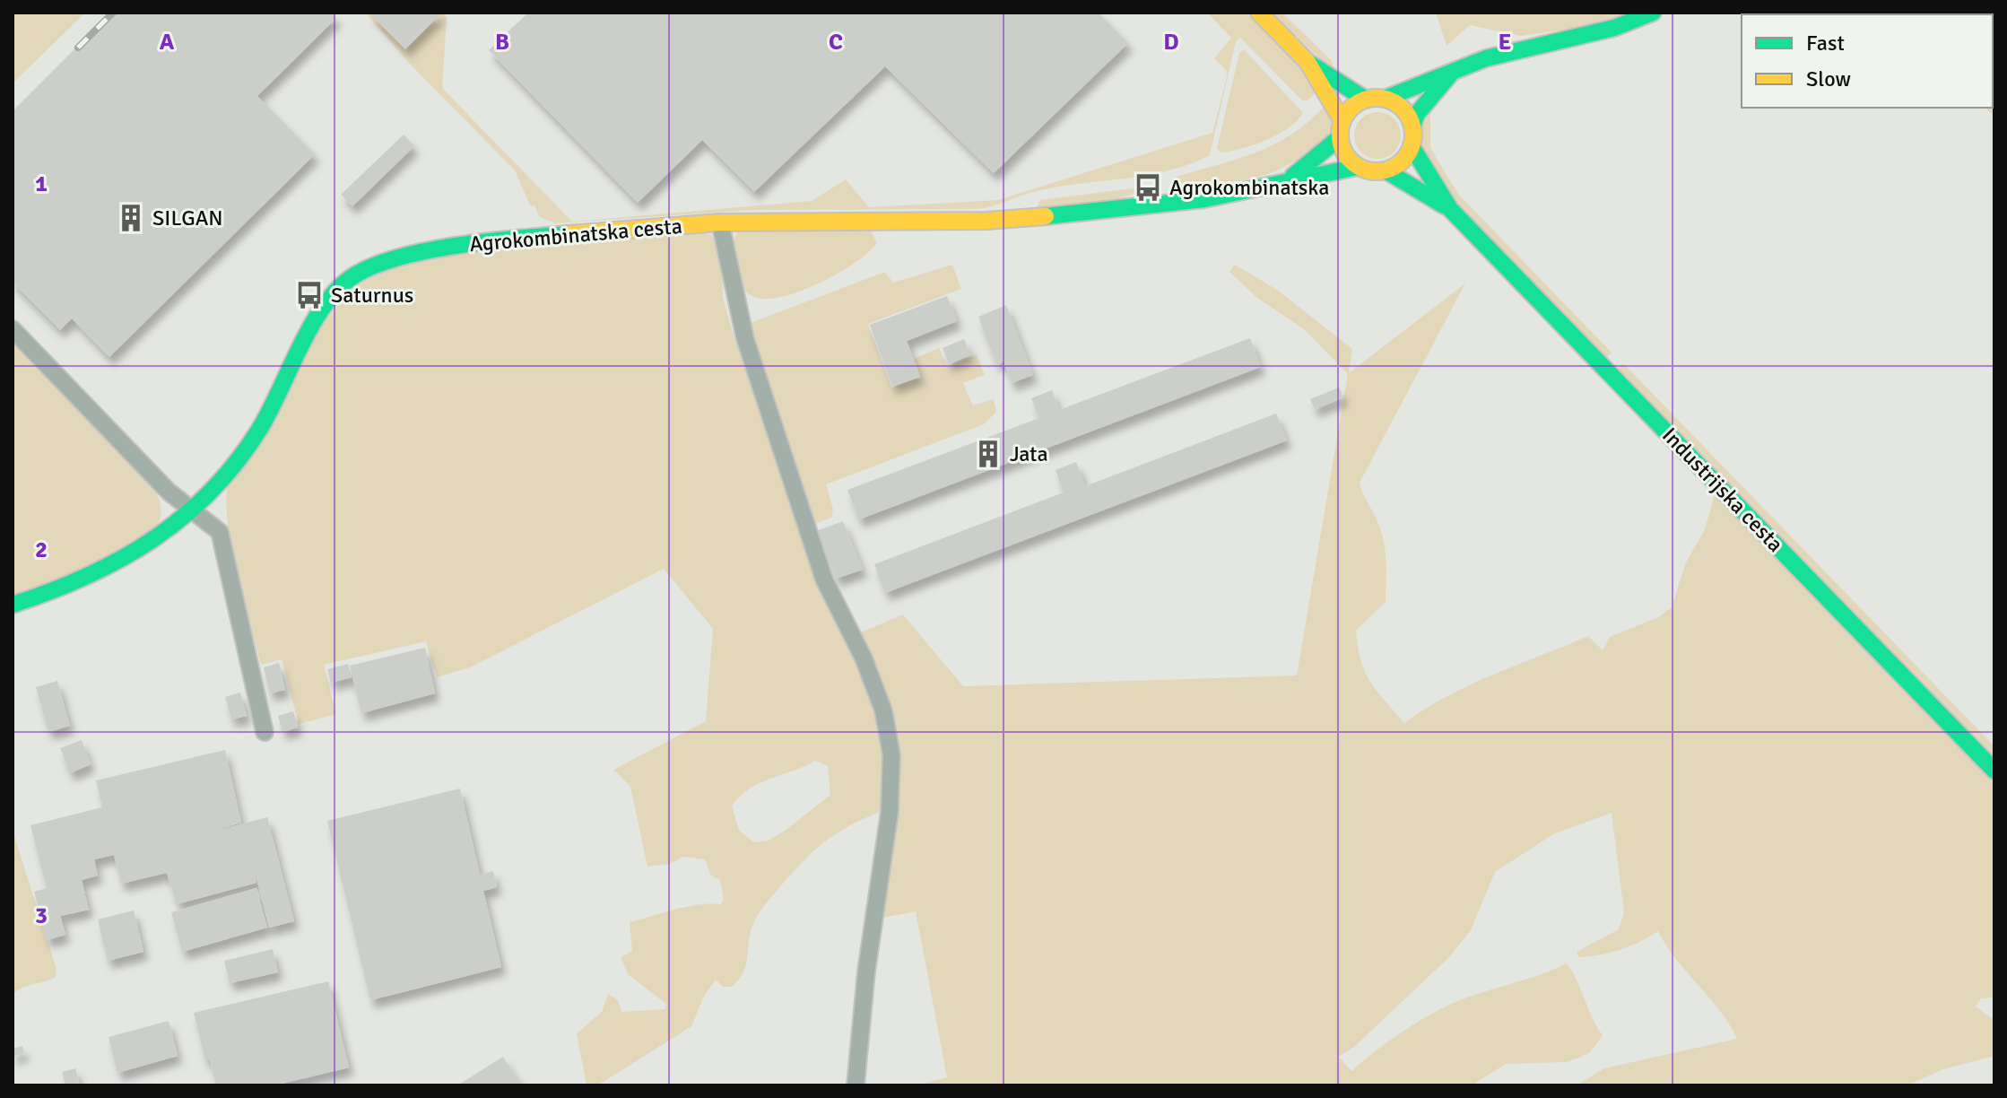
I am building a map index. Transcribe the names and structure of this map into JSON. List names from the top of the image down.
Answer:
{
  "streets": {
    "street": ["Agrokombinatska cesta", "Industrijska cesta"]
  },
  "crossings": [
    ["Agrokombinatska cesta", "Industrijska cesta"]
  ],
  "places": {
    "bus stop": ["Agrokombinatska", "Saturnus"],
    "building": ["SILGAN", "Jata"]
  },
  "legend": ["Fast", "Slow"],
  "grid": {
    "columns": [
      "A",
      "B",
      "C",
      "D",
      "E"
    ],
    "rows": ["1", "2", "3"]
  }
}
